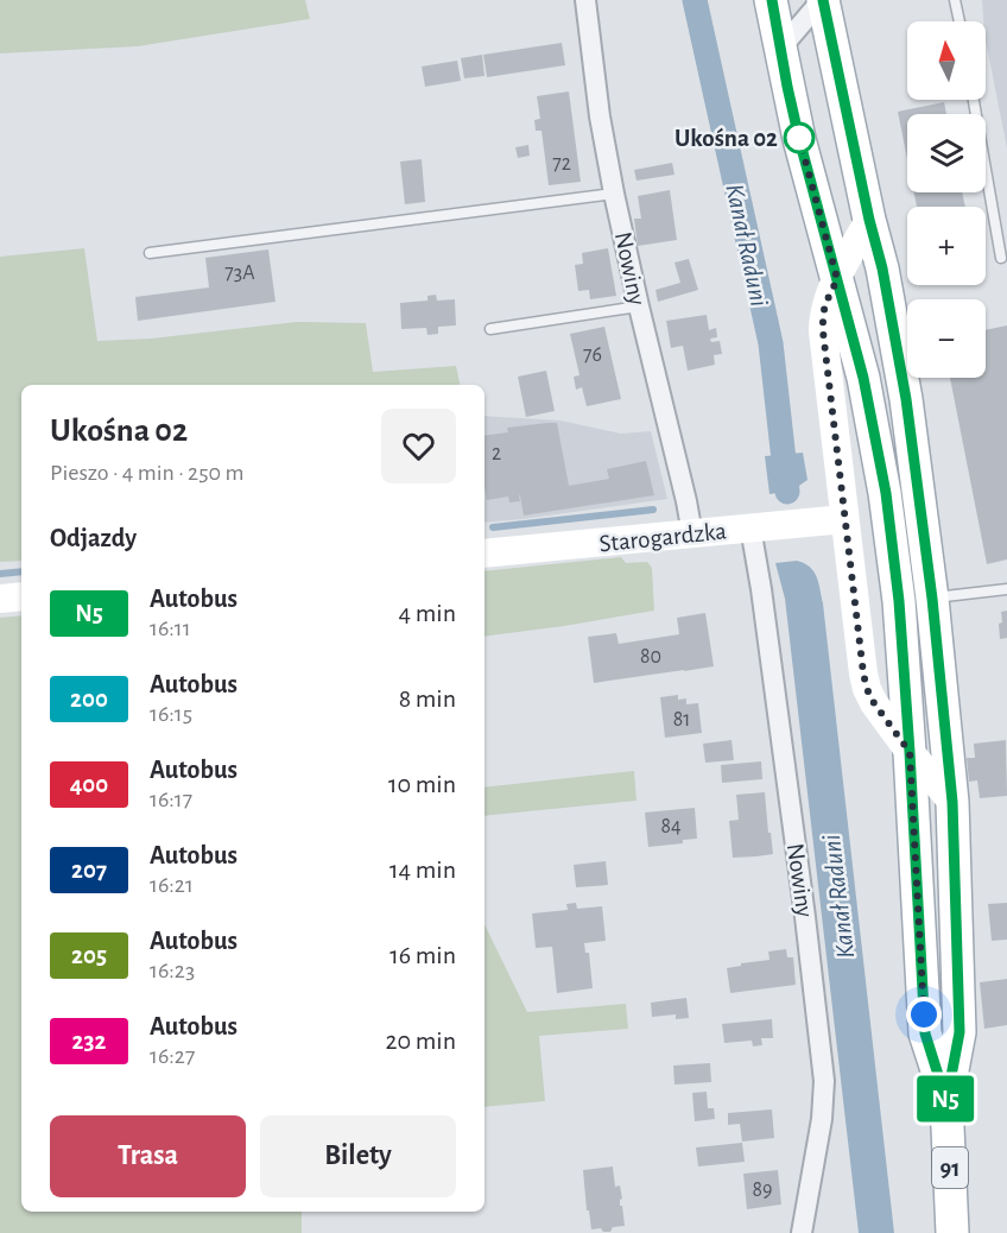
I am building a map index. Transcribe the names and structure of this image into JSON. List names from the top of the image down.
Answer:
{
  "streets": {
    "main road": ["Starogardzka", "91"],
    "street": ["Nowiny"]
  },
  "crossings": [
    ["Nowiny", "Starogardzka"]
  ],
  "water": ["Kanał Raduni"],
  "places": ["Ukośna 02"],
  "lines": ["bus line N5"],
  "house_numbers": [
    "72",
    "73A",
    "76",
    "2",
    "80",
    "81",
    "84",
    "89"
  ],
  "north": "top",
  "page": {
    "on_map": "N5",
    "map_buttons": ["+", "−"],
    "heading": [
      ["Ukośna 02", "Pieszo · 4 min · 250 m"],
      "Odjazdy"
    ],
    "list": [
      {
        "mark": "N5",
        "name": "Autobus",
        "note": "16:11",
        "value": "4 min"
      },
      {
        "mark": "200",
        "name": "Autobus",
        "note": "16:15",
        "value": "8 min"
      },
      {
        "mark": "400",
        "name": "Autobus",
        "note": "16:17",
        "value": "10 min"
      },
      {
        "mark": "207",
        "name": "Autobus",
        "note": "16:21",
        "value": "14 min"
      },
      {
        "mark": "205",
        "name": "Autobus",
        "note": "16:23",
        "value": "16 min"
      },
      {
        "mark": "232",
        "name": "Autobus",
        "note": "16:27",
        "value": "20 min"
      }
    ],
    "buttons": ["Trasa", "Bilety"]
  }
}
